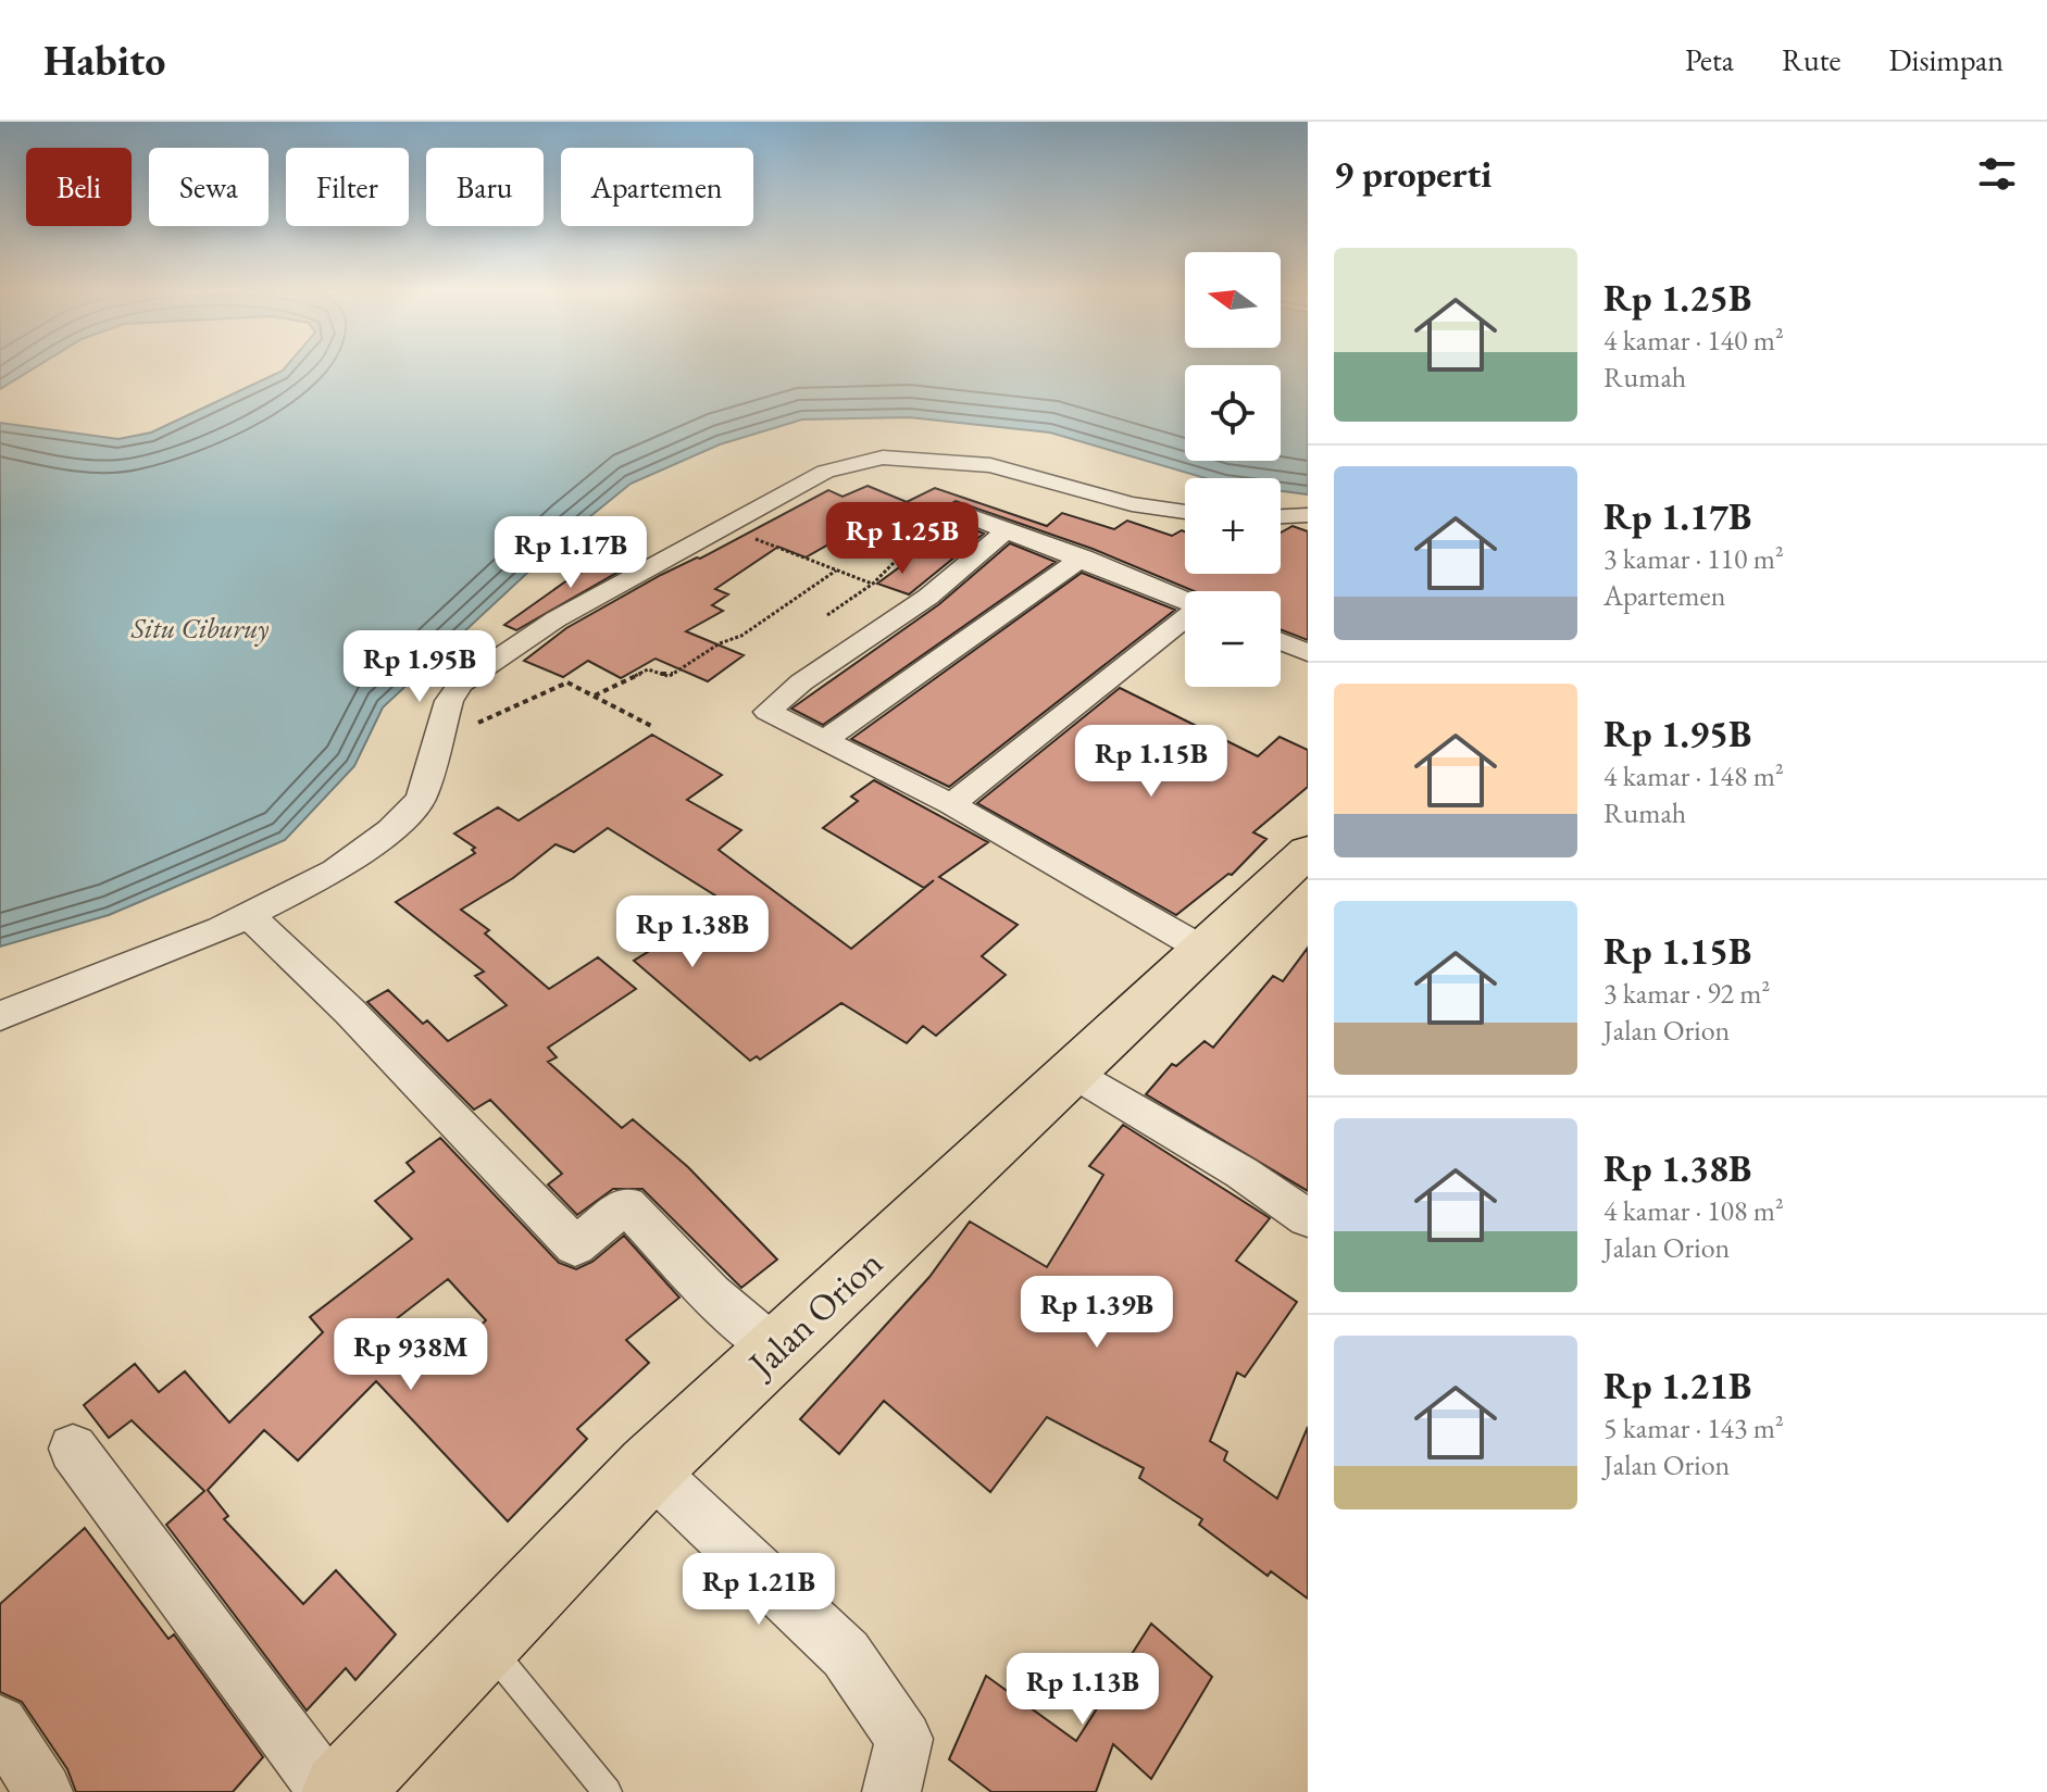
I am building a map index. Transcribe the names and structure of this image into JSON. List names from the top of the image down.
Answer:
{
  "streets": {
    "highway": ["Jalan Orion"]
  },
  "water": ["Situ Ciburuy"],
  "north": "left",
  "page": {
    "header": "Habito",
    "nav": ["Peta", "Rute", "Disimpan"],
    "heading": "9 properti",
    "chip": [
      "Beli",
      "Sewa",
      "Filter",
      "Baru",
      "Apartemen"
    ],
    "list": [
      {
        "name": "Rp 1.25B",
        "note": "4 kamar · 140 m² · Rumah"
      },
      {
        "name": "Rp 1.17B",
        "note": "3 kamar · 110 m² · Apartemen"
      },
      {
        "name": "Rp 1.95B",
        "note": "4 kamar · 148 m² · Rumah"
      },
      {
        "name": "Rp 1.15B",
        "note": "3 kamar · 92 m² · Jalan Orion"
      },
      {
        "name": "Rp 1.38B",
        "note": "4 kamar · 108 m² · Jalan Orion"
      },
      {
        "name": "Rp 1.21B",
        "note": "5 kamar · 143 m² · Jalan Orion"
      }
    ],
    "map_buttons": ["+", "−"],
    "price": [
      "Rp 1.25B",
      "Rp 1.17B",
      "Rp 1.95B",
      "Rp 1.15B",
      "Rp 1.38B",
      "Rp 1.39B",
      "Rp 938M",
      "Rp 1.21B",
      "Rp 1.13B"
    ]
  }
}
